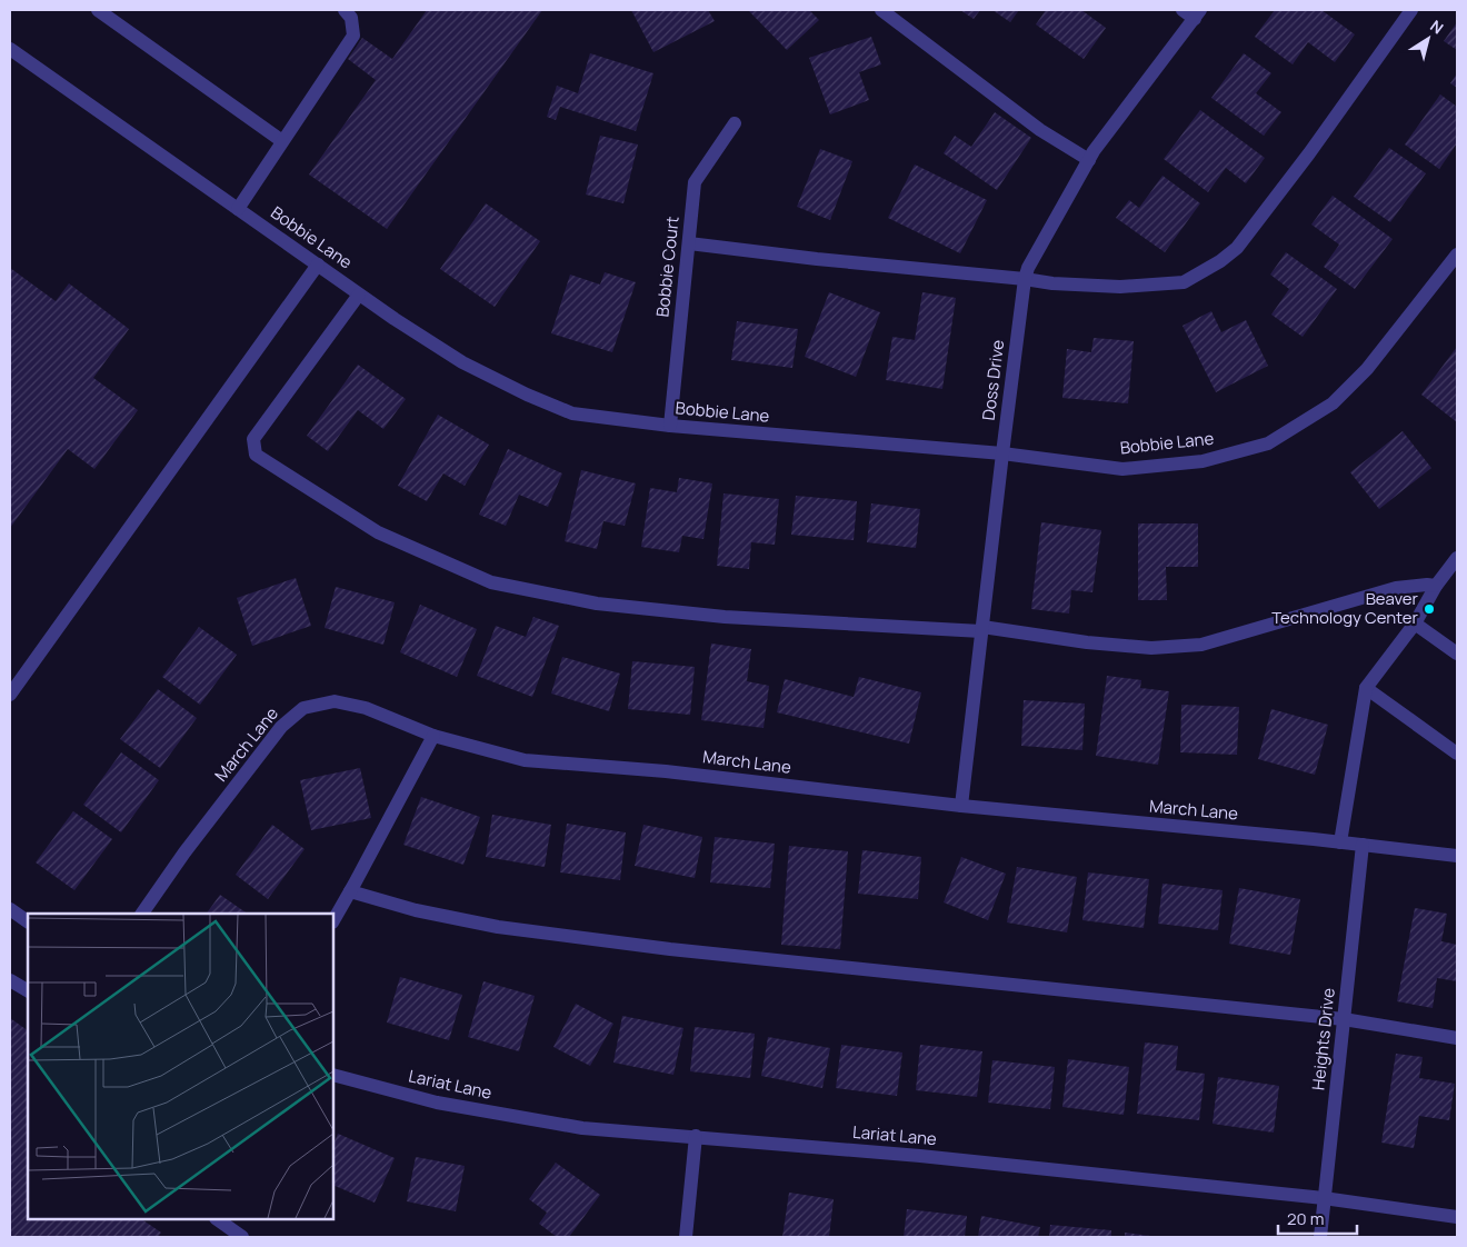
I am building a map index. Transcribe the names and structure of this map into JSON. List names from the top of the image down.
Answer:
{
  "streets": {
    "street": [
      "Bobbie Lane",
      "Bobbie Court",
      "Doss Drive",
      "March Lane",
      "Heights Drive",
      "Lariat Lane"
    ]
  },
  "crossings": [
    ["Bobbie Lane", "Bobbie Court"],
    ["Bobbie Lane", "Doss Drive"],
    ["Doss Drive", "March Lane"],
    ["March Lane", "Heights Drive"],
    ["Heights Drive", "Lariat Lane"]
  ],
  "places": ["Beaver Technology Center"],
  "scale_bar": "20 m",
  "north": "top right"
}
